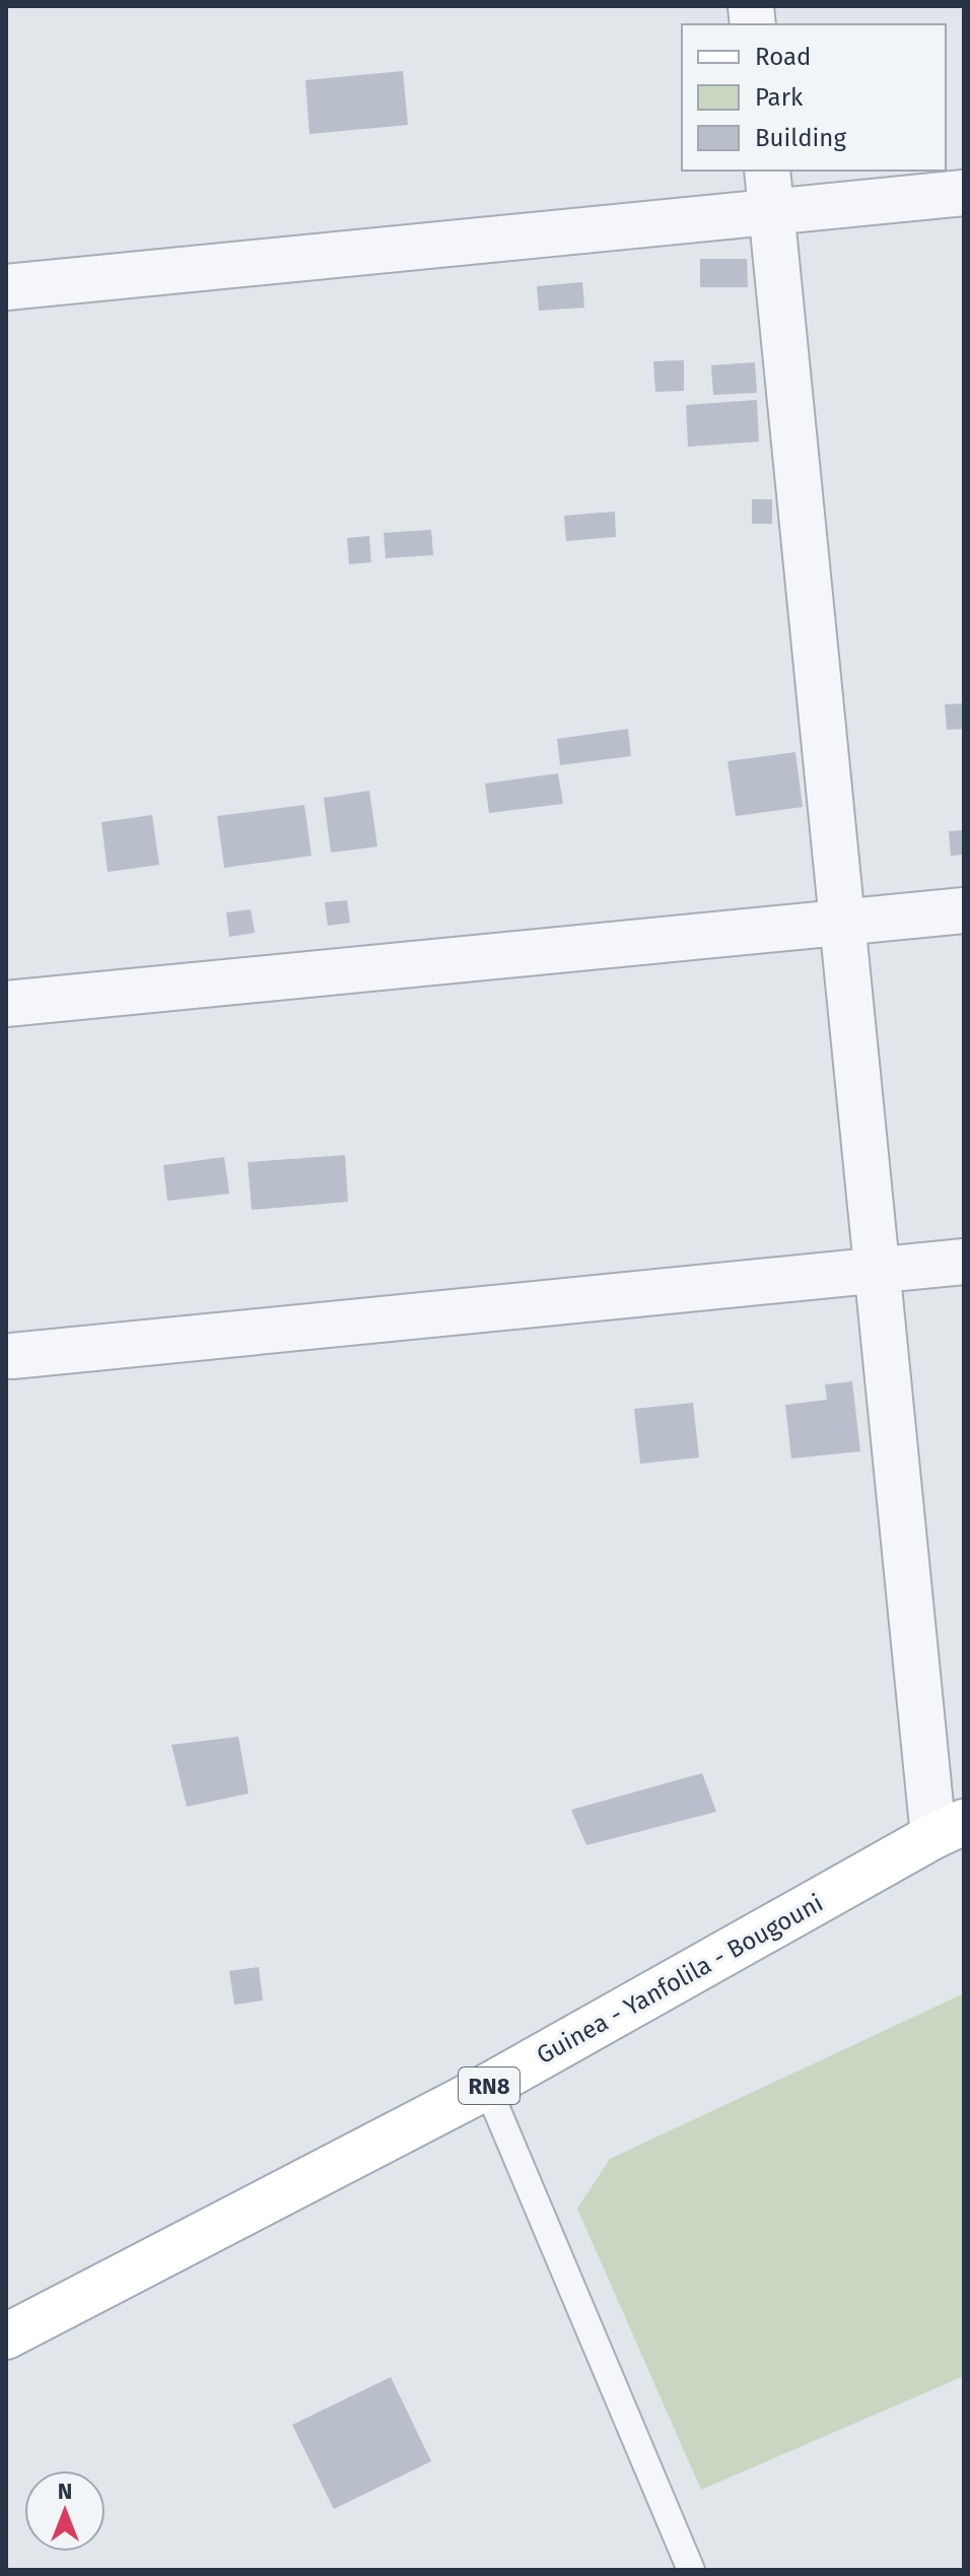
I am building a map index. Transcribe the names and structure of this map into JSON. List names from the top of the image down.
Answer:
{
  "streets": {
    "main road": ["Guinea - Yanfolila - Bougouni", "RN8"]
  },
  "legend": ["Road", "Park", "Building"],
  "north": "top"
}
